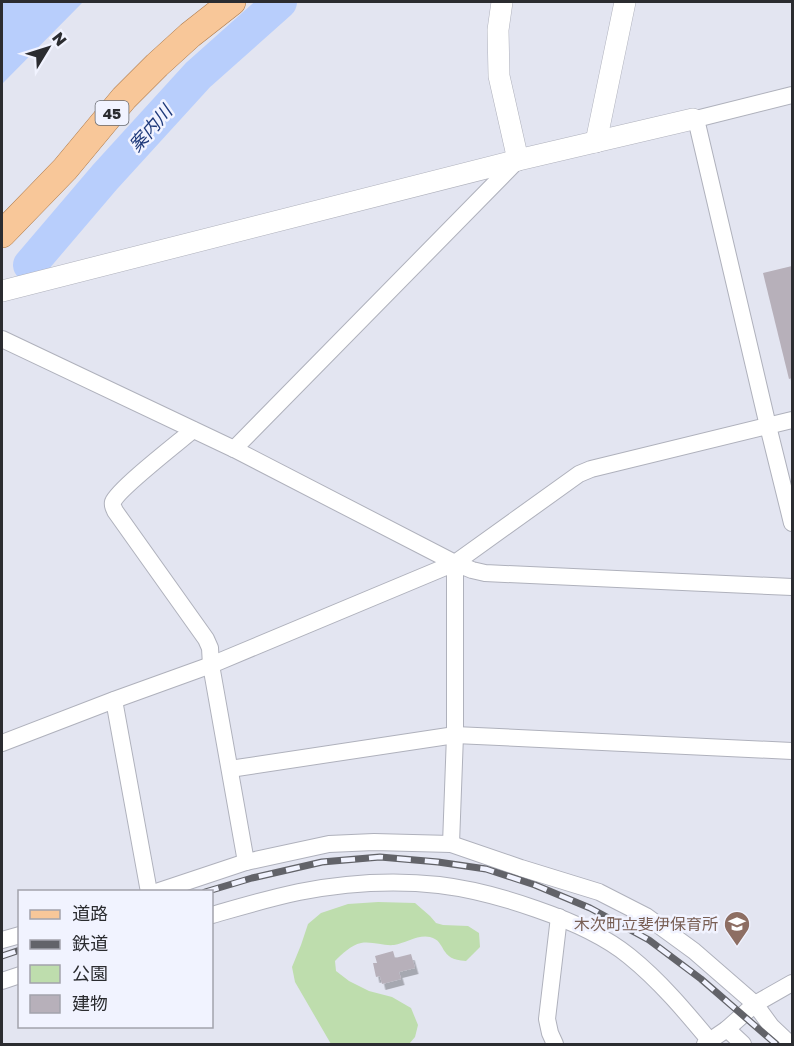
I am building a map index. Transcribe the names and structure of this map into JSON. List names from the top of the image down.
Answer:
{
  "streets": {
    "main road": ["45"]
  },
  "water": ["案内川"],
  "places": {
    "school or university": ["木次町立斐伊保育所"]
  },
  "legend": [
    "道路",
    "鉄道",
    "公園",
    "建物"
  ],
  "north": "top right"
}
